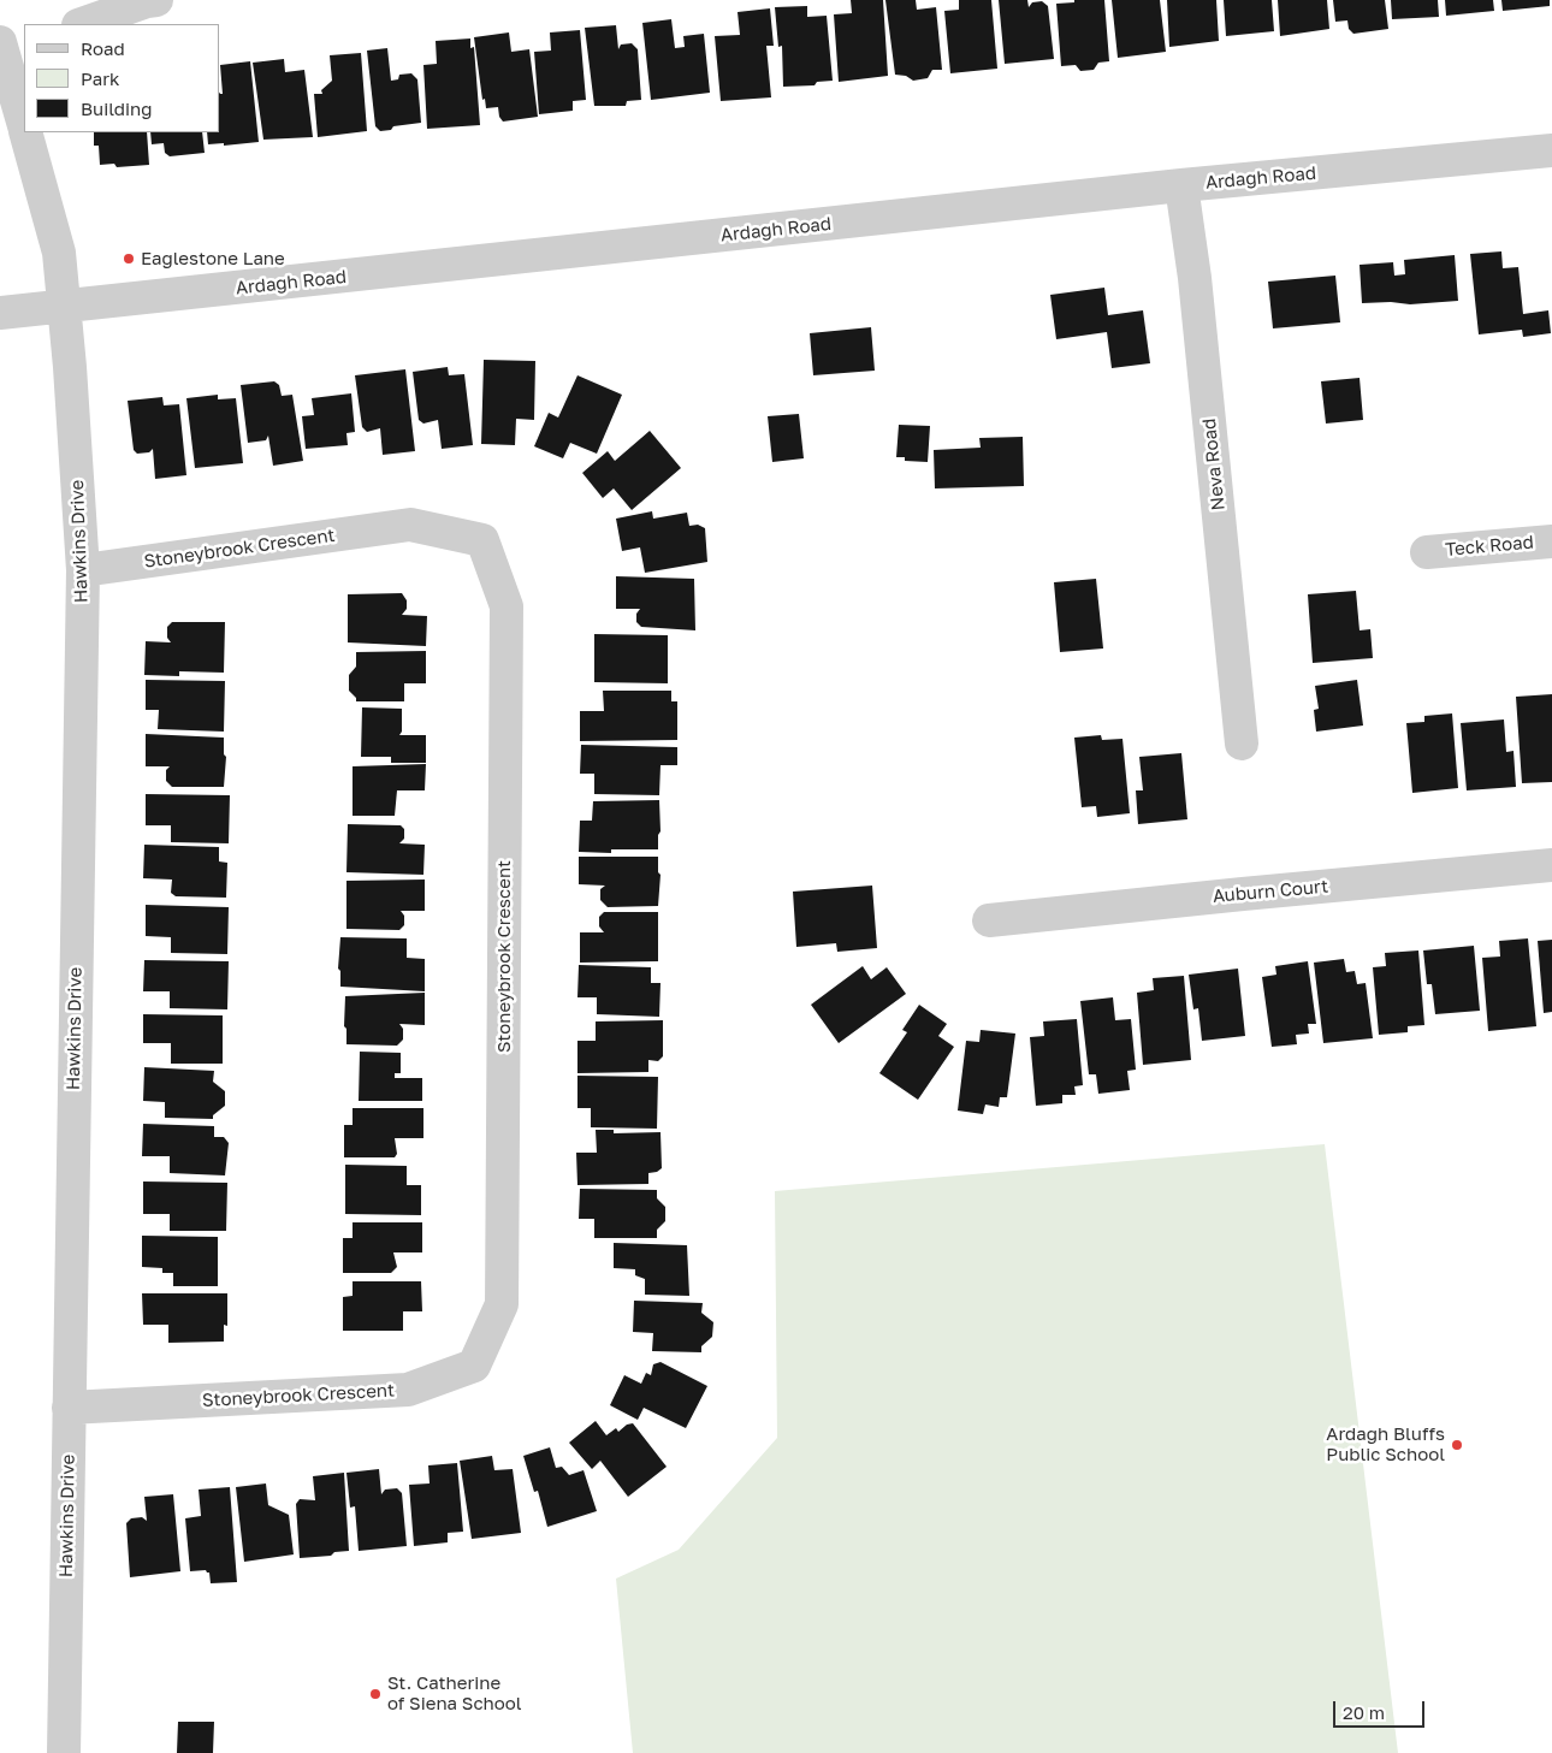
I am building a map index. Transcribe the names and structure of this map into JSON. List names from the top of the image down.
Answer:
{
  "streets": {
    "street": [
      "Ardagh Road",
      "Neva Road",
      "Hawkins Drive",
      "Teck Road",
      "Stoneybrook Crescent",
      "Auburn Court"
    ]
  },
  "crossings": [
    ["Ardagh Road", "Neva Road"],
    ["Ardagh Road", "Hawkins Drive"],
    ["Hawkins Drive", "Stoneybrook Crescent"]
  ],
  "places": ["Eaglestone Lane", "Ardagh Bluffs Public School", "St. Catherine of Siena School"],
  "legend": ["Road", "Park", "Building"],
  "scale_bar": "20 m"
}
